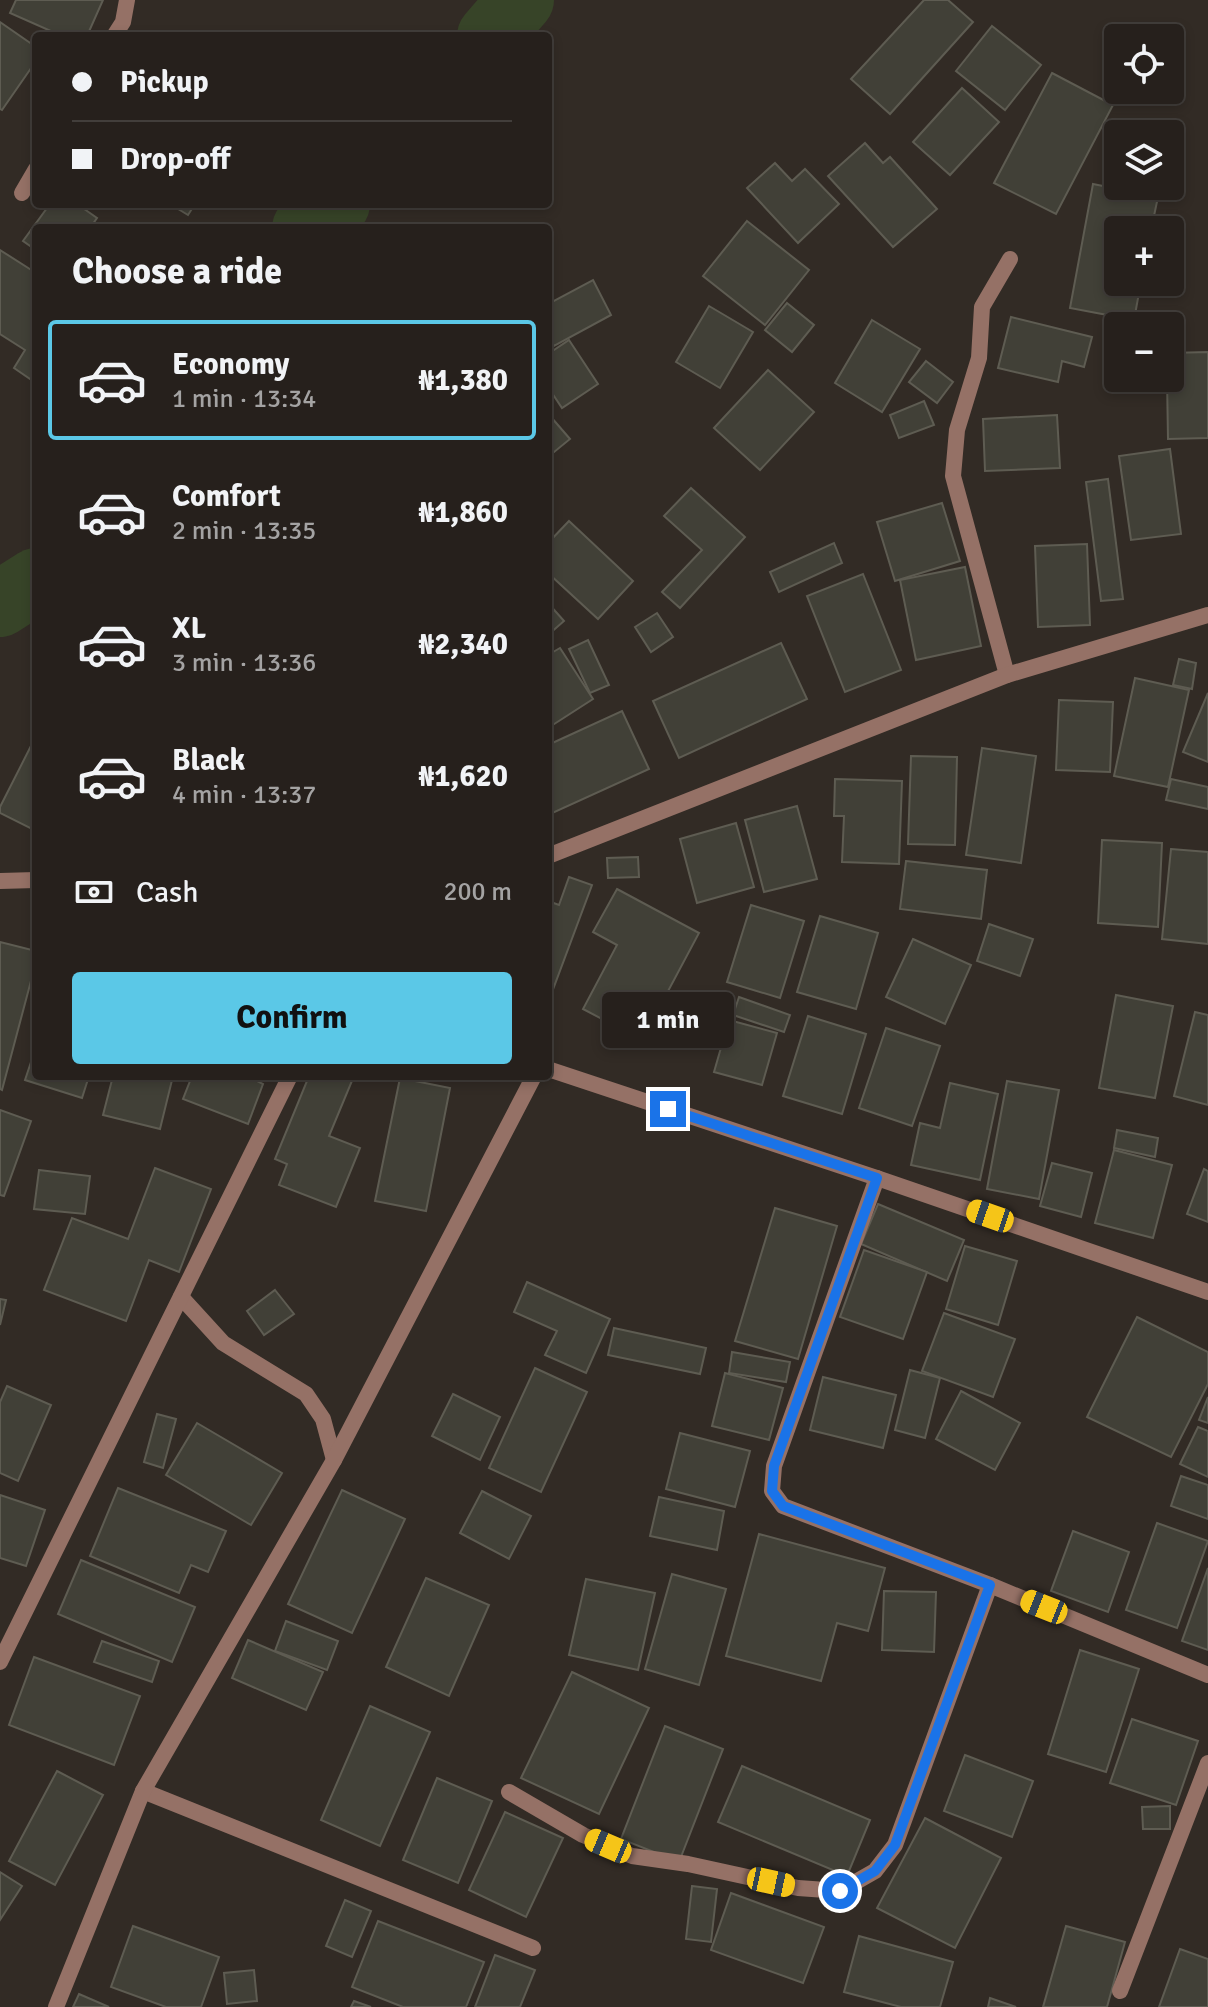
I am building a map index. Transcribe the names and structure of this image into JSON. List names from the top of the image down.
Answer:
{
  "page": {
    "map_buttons": ["+", "−"],
    "banner": ["Pickup", "Drop-off"],
    "heading": "Choose a ride",
    "list": [
      {
        "name": "Economy",
        "note": "1 min · 13:34",
        "value": "₦1,380"
      },
      {
        "name": "Comfort",
        "note": "2 min · 13:35",
        "value": "₦1,860"
      },
      {
        "name": "XL",
        "note": "3 min · 13:36",
        "value": "₦2,340"
      },
      {
        "name": "Black",
        "note": "4 min · 13:37",
        "value": "₦1,620"
      }
    ],
    "pay": ["Cash", "200 m"],
    "buttons": "Confirm",
    "bubble": "1 min"
  }
}
